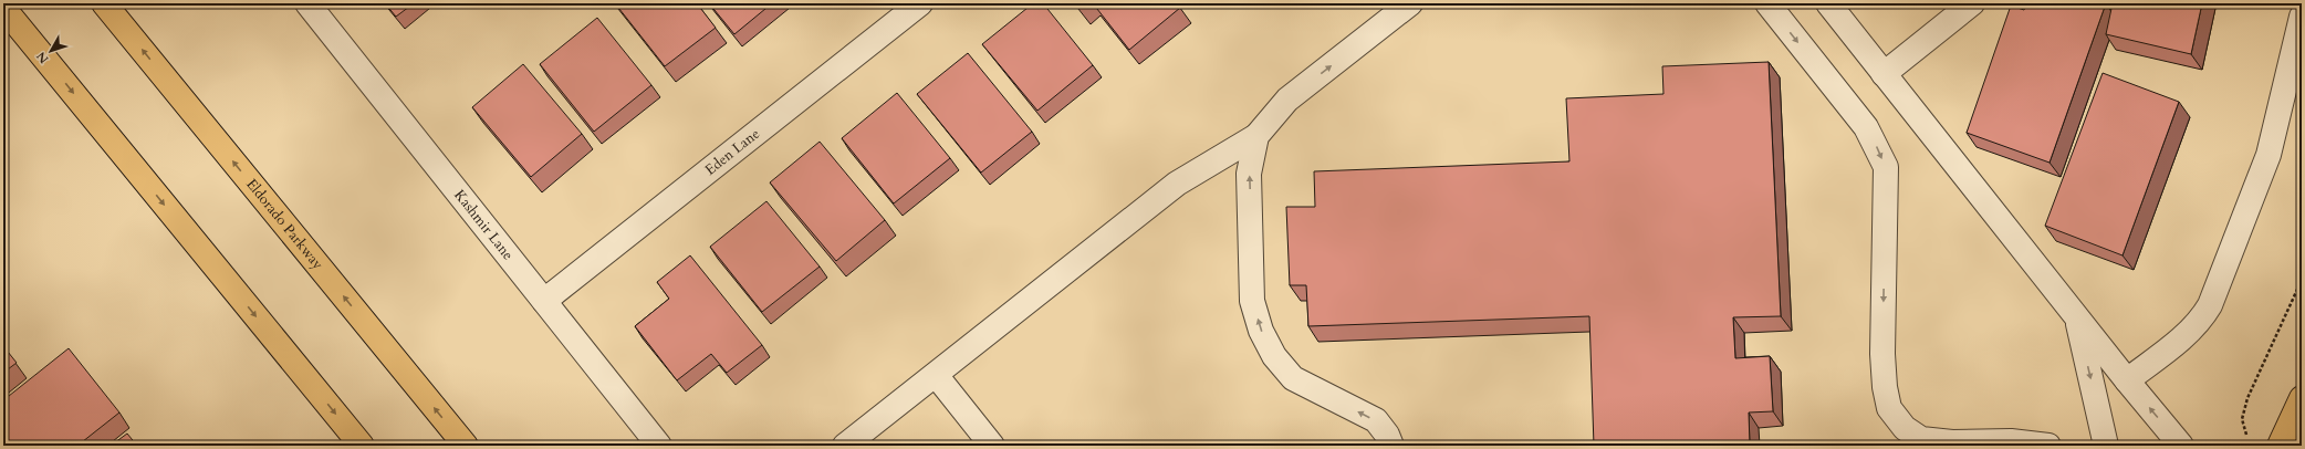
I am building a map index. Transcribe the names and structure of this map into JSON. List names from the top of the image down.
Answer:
{
  "streets": {
    "main road": ["Eldorado Parkway"],
    "street": ["Eden Lane", "Kashmir Lane"]
  },
  "crossings": [
    ["Eden Lane", "Kashmir Lane"]
  ],
  "north": "bottom left"
}
